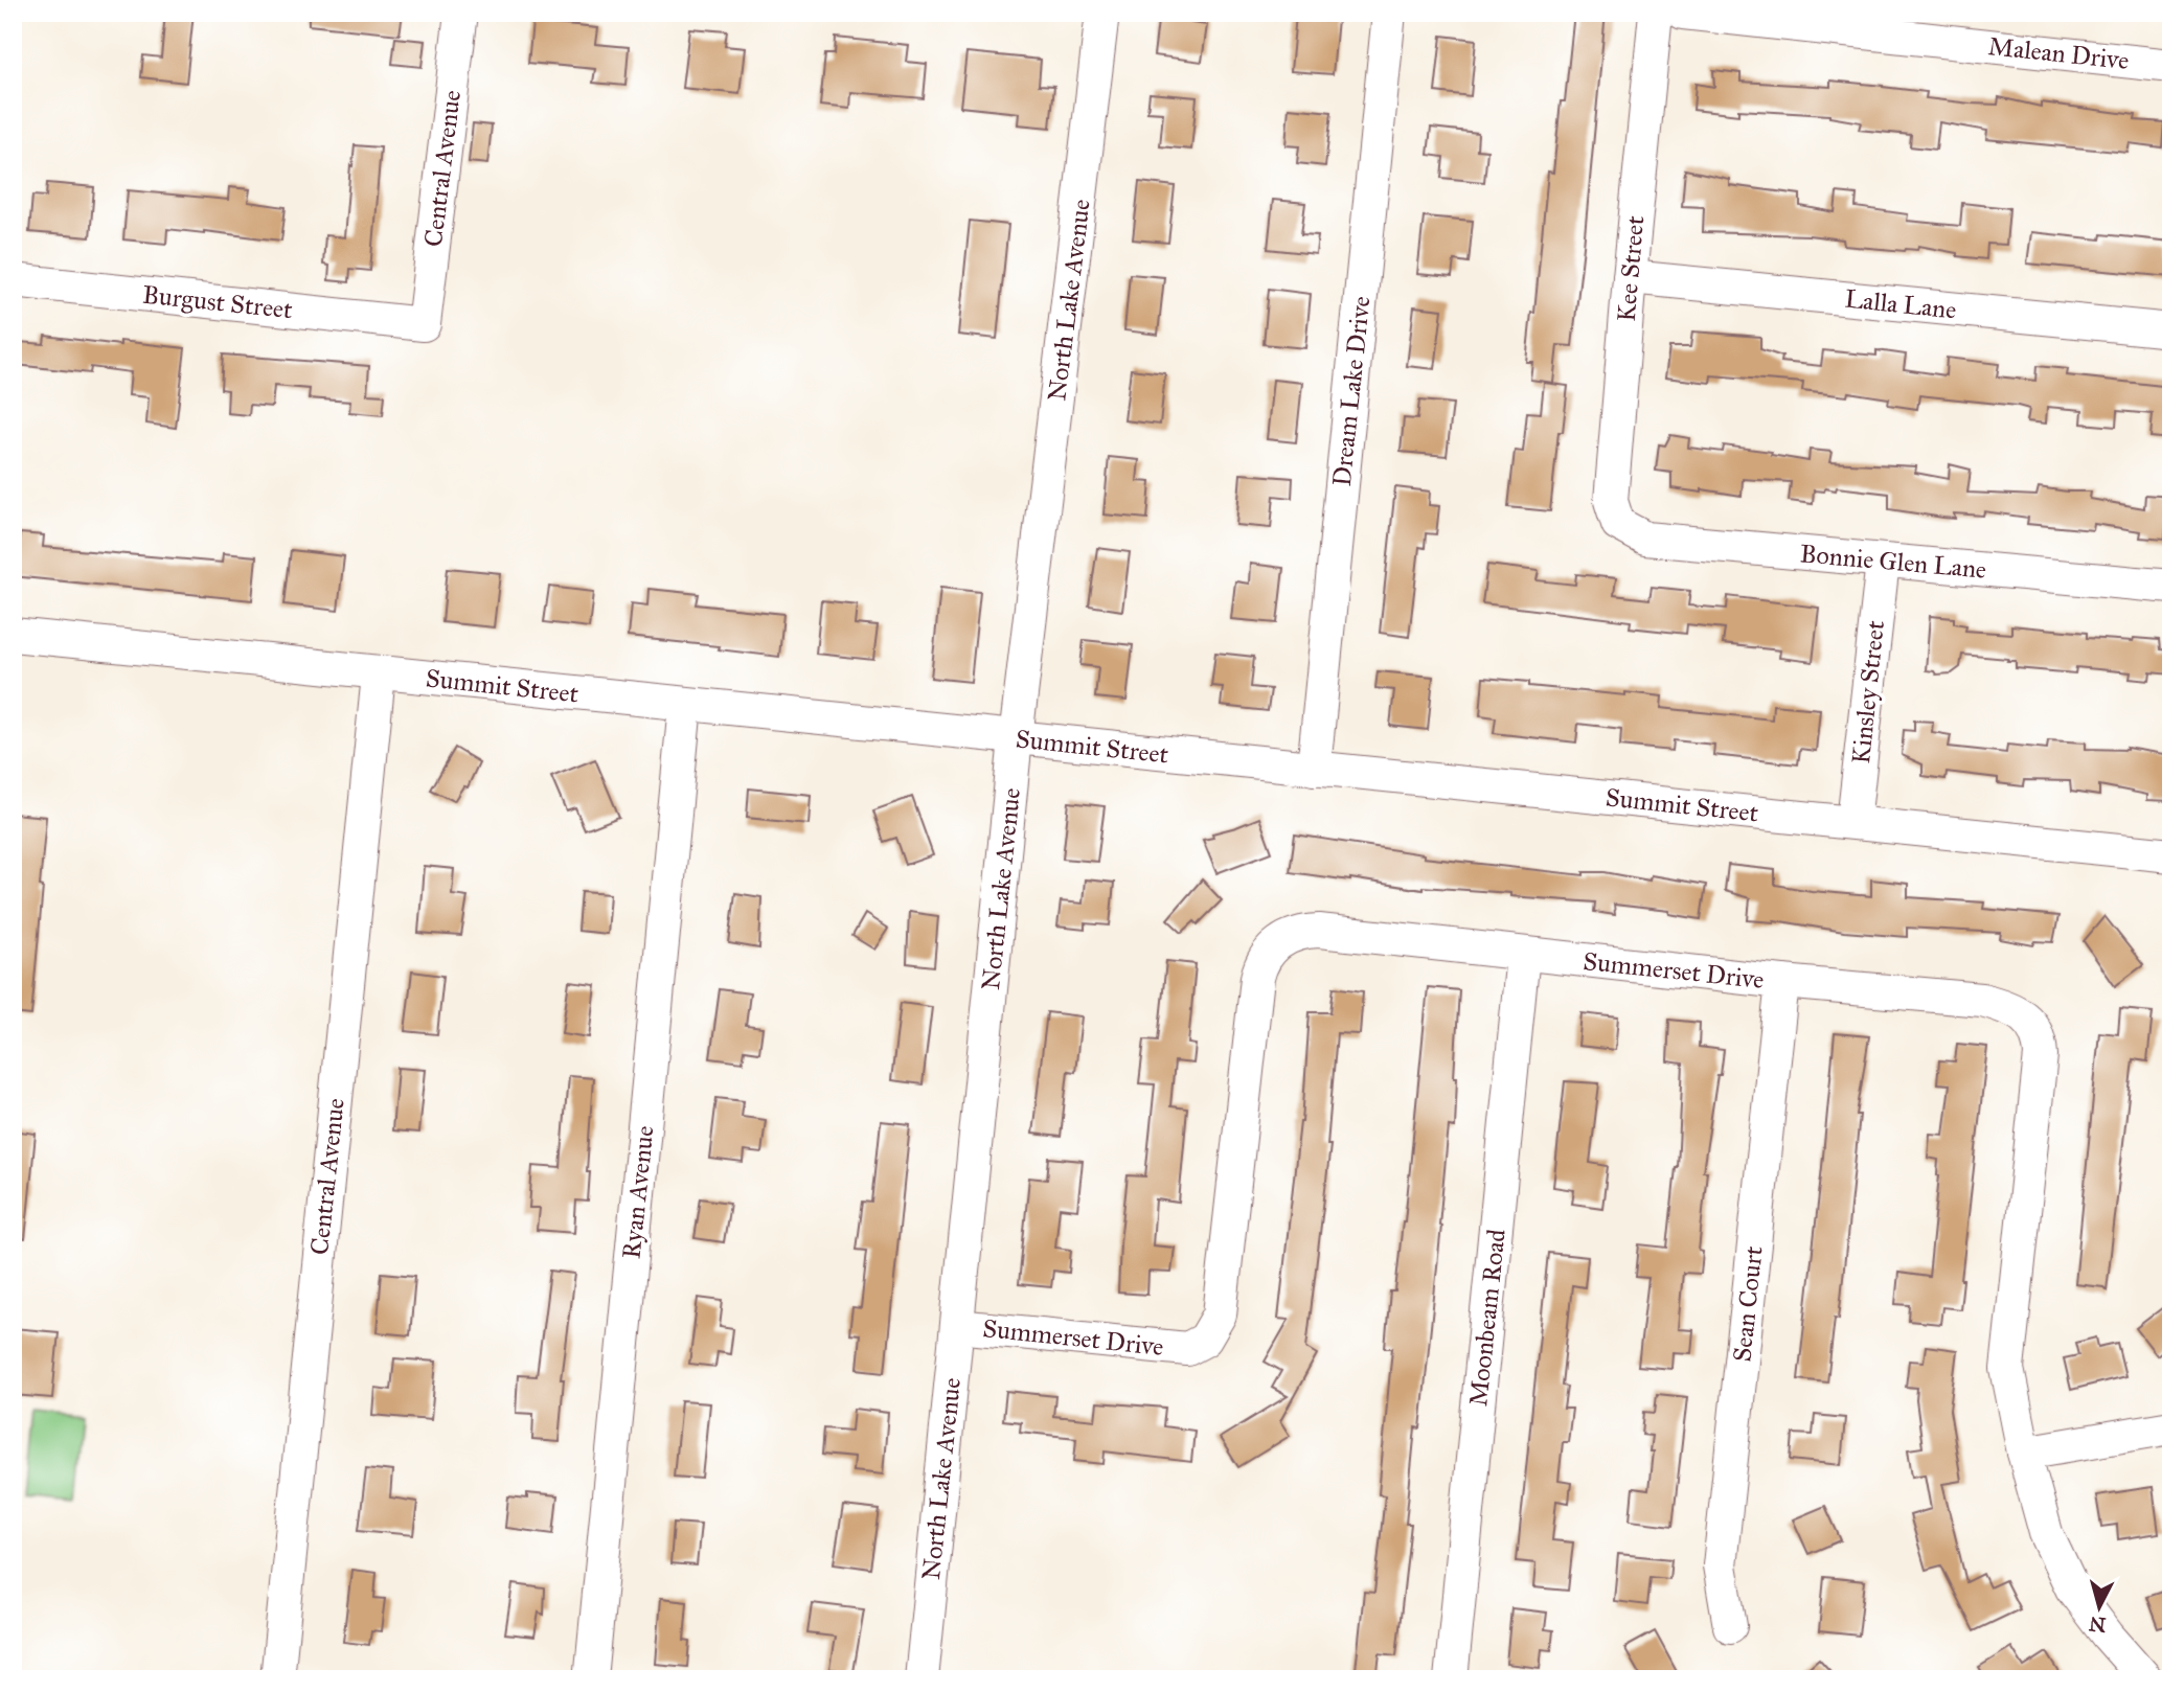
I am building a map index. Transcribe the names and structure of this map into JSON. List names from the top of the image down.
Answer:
{
  "streets": {
    "street": [
      "Malean Drive",
      "Central Avenue",
      "Kee Street",
      "North Lake Avenue",
      "Burgust Street",
      "Lalla Lane",
      "Dream Lake Drive",
      "Bonnie Glen Lane",
      "Summit Street",
      "Kinsley Street",
      "Summerset Drive",
      "Ryan Avenue",
      "Sean Court",
      "Moonbeam Road"
    ]
  },
  "crossings": [
    ["Central Avenue", "Burgust Street"],
    ["Central Avenue", "Summit Street"],
    ["Kee Street", "Lalla Lane"],
    ["Kee Street", "Bonnie Glen Lane"],
    ["North Lake Avenue", "Summit Street"],
    ["North Lake Avenue", "Summerset Drive"],
    ["Dream Lake Drive", "Summit Street"],
    ["Bonnie Glen Lane", "Kinsley Street"],
    ["Summit Street", "Kinsley Street"],
    ["Summit Street", "Ryan Avenue"],
    ["Summerset Drive", "Sean Court"],
    ["Summerset Drive", "Moonbeam Road"]
  ],
  "north": "bottom"
}
